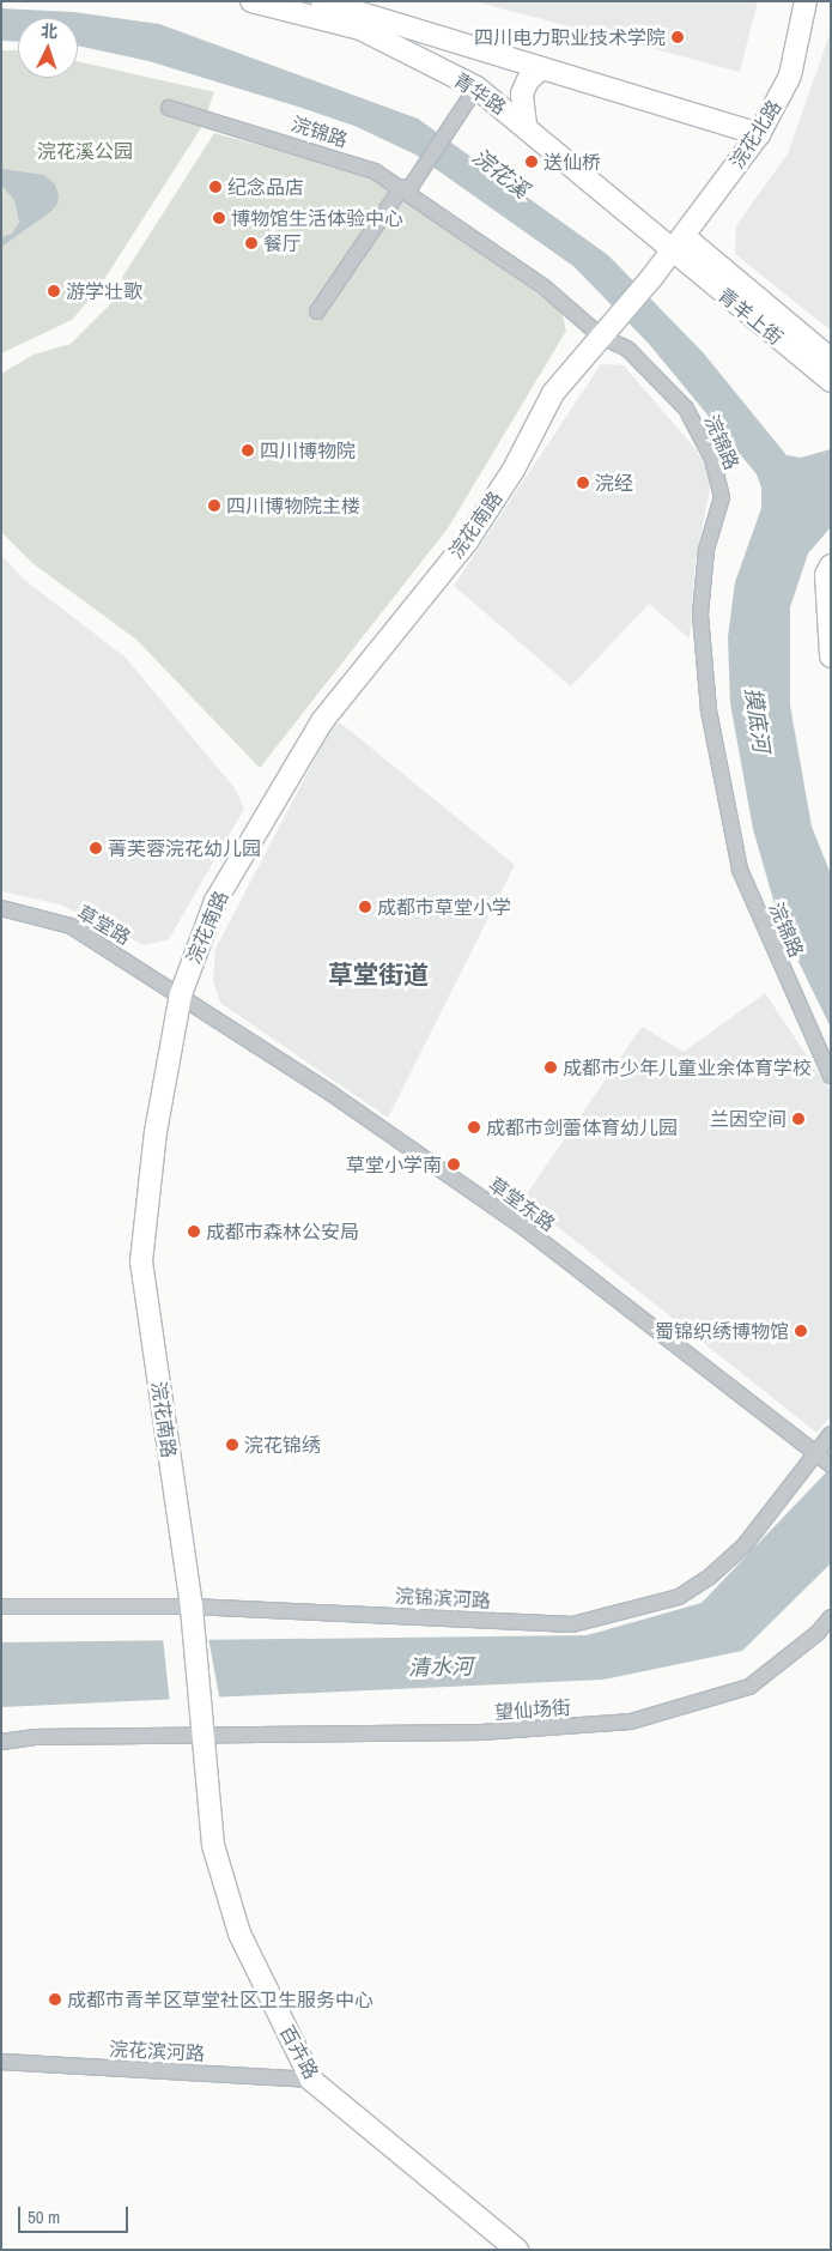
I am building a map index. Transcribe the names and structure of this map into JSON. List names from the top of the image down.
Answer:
{
  "streets": {
    "street": [
      "青华路",
      "浣锦路",
      "浣花北路",
      "青羊上街",
      "浣花南路",
      "草堂路",
      "草堂东路",
      "浣锦滨河路",
      "望仙场街",
      "浣花滨河路",
      "百卉路"
    ]
  },
  "crossings": [
    ["青华路", "浣花北路"],
    ["青华路", "青羊上街"],
    ["青华路", "浣花南路"],
    ["浣锦路", "浣花南路"],
    ["浣花北路", "青羊上街"],
    ["浣花北路", "浣花南路"],
    ["青羊上街", "浣花南路"],
    ["浣花南路", "草堂路"],
    ["浣花南路", "草堂东路"],
    ["浣花南路", "浣锦滨河路"],
    ["浣花南路", "望仙场街"],
    ["浣花南路", "百卉路"],
    ["草堂路", "草堂东路"],
    ["草堂东路", "浣锦滨河路"],
    ["望仙场街", "百卉路"],
    ["浣花滨河路", "百卉路"]
  ],
  "districts": ["草堂街道"],
  "water": ["浣花溪", "摸底河", "清水河"],
  "parks": ["浣花溪公园"],
  "places": [
    "四川电力职业技术学院",
    "送仙桥",
    "纪念品店",
    "博物馆生活体验中心",
    "餐厅",
    "游学壮歌",
    "四川博物院",
    "浣经",
    "四川博物院主楼",
    "菁芙蓉浣花幼儿园",
    "成都市草堂小学",
    "成都市少年儿童业余体育学校",
    "兰因空间",
    "成都市剑蕾体育幼儿园",
    "草堂小学南",
    "成都市森林公安局",
    "蜀锦织绣博物馆",
    "浣花锦绣",
    "成都市青羊区草堂社区卫生服务中心"
  ],
  "scale_bar": "50 m",
  "north": "top"
}
